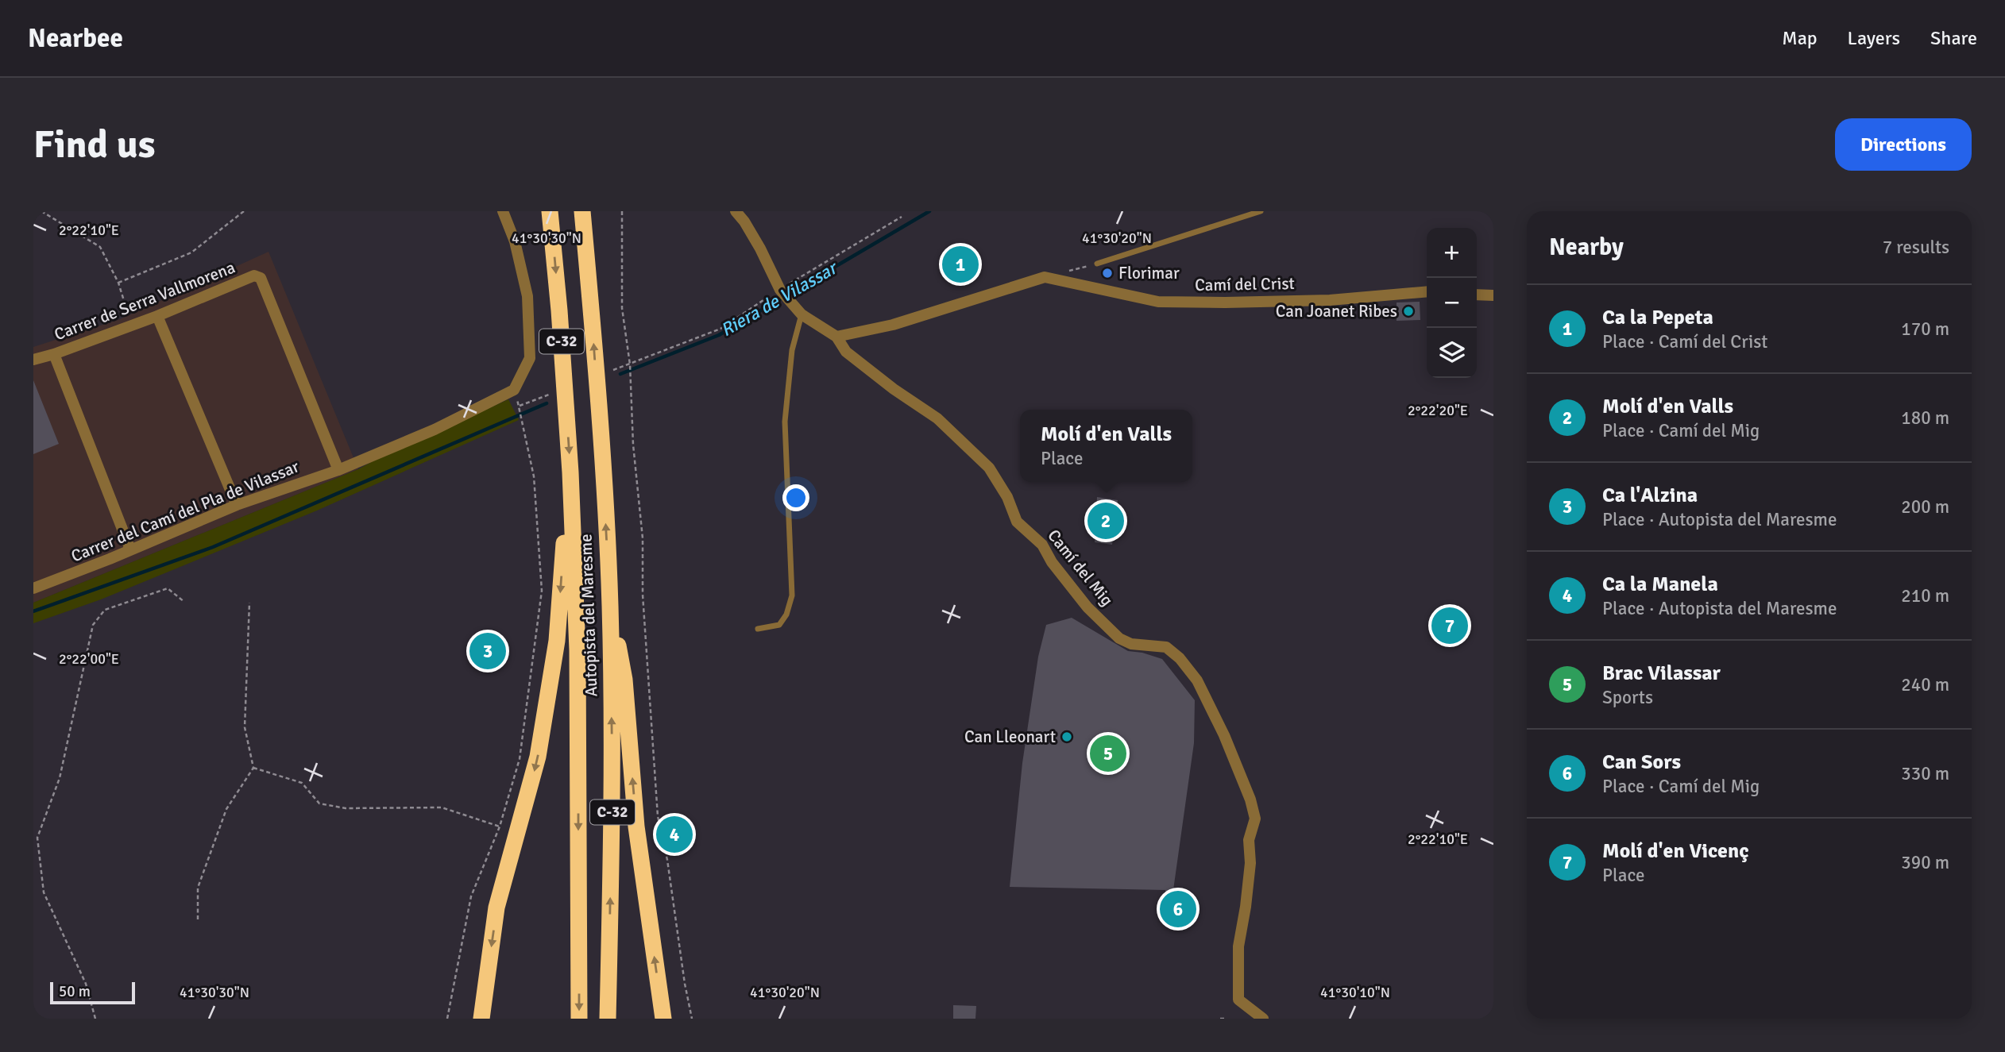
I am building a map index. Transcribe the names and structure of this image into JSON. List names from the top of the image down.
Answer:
{
  "streets": {
    "highway": ["C-32", "Autopista del Maresme"],
    "street": [
      "Camí del Crist",
      "Carrer de Serra Vallmorena",
      "Carrer del Camí del Pla de Vilassar",
      "Camí del Mig"
    ]
  },
  "crossings": [
    ["Camí del Crist", "Camí del Mig"],
    ["Carrer de Serra Vallmorena", "Carrer del Camí del Pla de Vilassar"],
    ["C-32", "Autopista del Maresme"]
  ],
  "water": ["Riera de Vilassar"],
  "places": ["Florimar", "Can Joanet Ribes", "Can Lleonart"],
  "scale_bar": "50 m",
  "page": {
    "header": "Nearbee",
    "nav": ["Map", "Layers", "Share"],
    "buttons": "Directions",
    "title": "Find us",
    "heading": ["Nearby", "7 results"],
    "map_buttons": ["+", "−"],
    "pins": [
      "1",
      "2",
      "7",
      "3",
      "5",
      "4",
      "6"
    ],
    "list": [
      {
        "mark": "1",
        "name": "Ca la Pepeta",
        "note": "Place · Camí del Crist",
        "value": "170 m"
      },
      {
        "mark": "2",
        "name": "Molí d'en Valls",
        "note": "Place · Camí del Mig",
        "value": "180 m"
      },
      {
        "mark": "3",
        "name": "Ca l'Alzina",
        "note": "Place · Autopista del Maresme",
        "value": "200 m"
      },
      {
        "mark": "4",
        "name": "Ca la Manela",
        "note": "Place · Autopista del Maresme",
        "value": "210 m"
      },
      {
        "mark": "5",
        "name": "Brac Vilassar",
        "note": "Sports",
        "value": "240 m"
      },
      {
        "mark": "6",
        "name": "Can Sors",
        "note": "Place · Camí del Mig",
        "value": "330 m"
      },
      {
        "mark": "7",
        "name": "Molí d'en Vicenç",
        "note": "Place",
        "value": "390 m"
      }
    ],
    "popup": ["Molí d'en Valls", "Place"],
    "scale": "50 m"
  },
  "coordinates": [
    "2°22'10\"E",
    "41°30'30\"N",
    "41°30'20\"N",
    "2°22'20\"E",
    "2°22'00\"E",
    "41°30'10\"N"
  ]
}
